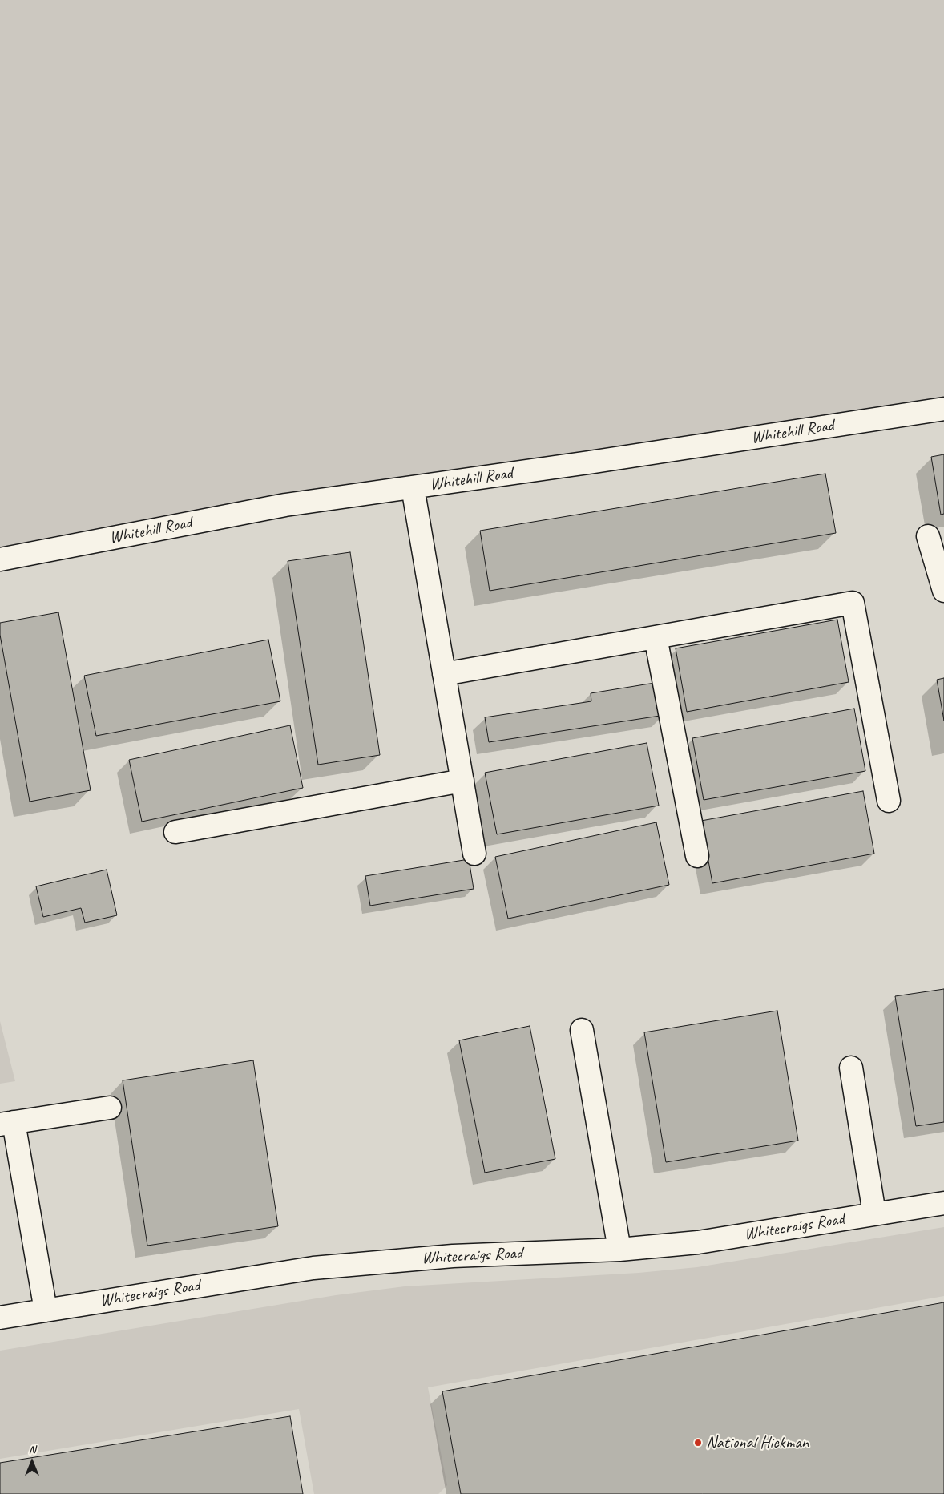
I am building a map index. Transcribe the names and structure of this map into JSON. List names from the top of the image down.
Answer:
{
  "streets": {
    "street": ["Whitehill Road", "Whitecraigs Road"]
  },
  "places": ["National Hickman"],
  "north": "top"
}
